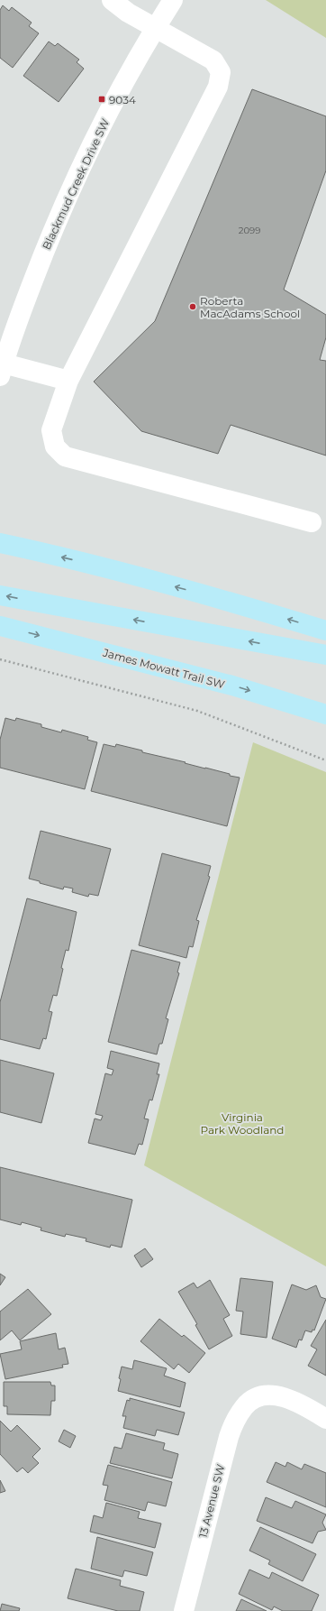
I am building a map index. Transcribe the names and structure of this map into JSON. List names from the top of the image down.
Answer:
{
  "streets": {
    "main road": ["James Mowatt Trail SW"],
    "street": ["Blackmud Creek Drive SW", "13 Avenue SW"]
  },
  "parks": ["Virginia Park Woodland"],
  "places": {
    "transit": ["9034"],
    "other": ["Roberta MacAdams School"]
  },
  "house_numbers": ["2099"]
}
